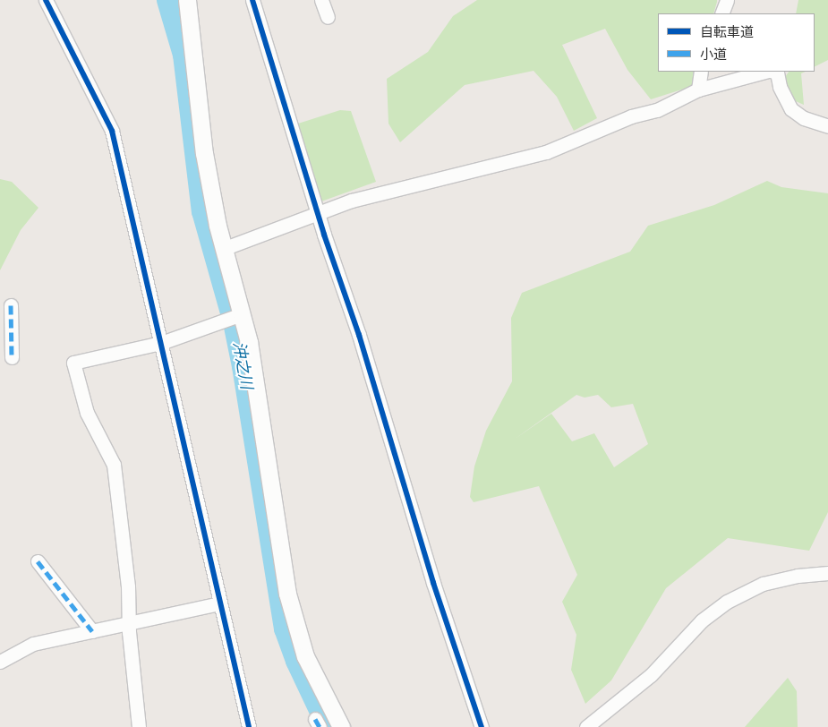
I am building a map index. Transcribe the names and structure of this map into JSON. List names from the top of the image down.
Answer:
{
  "water": ["沖之川"],
  "legend": ["自転車道", "小道"]
}
